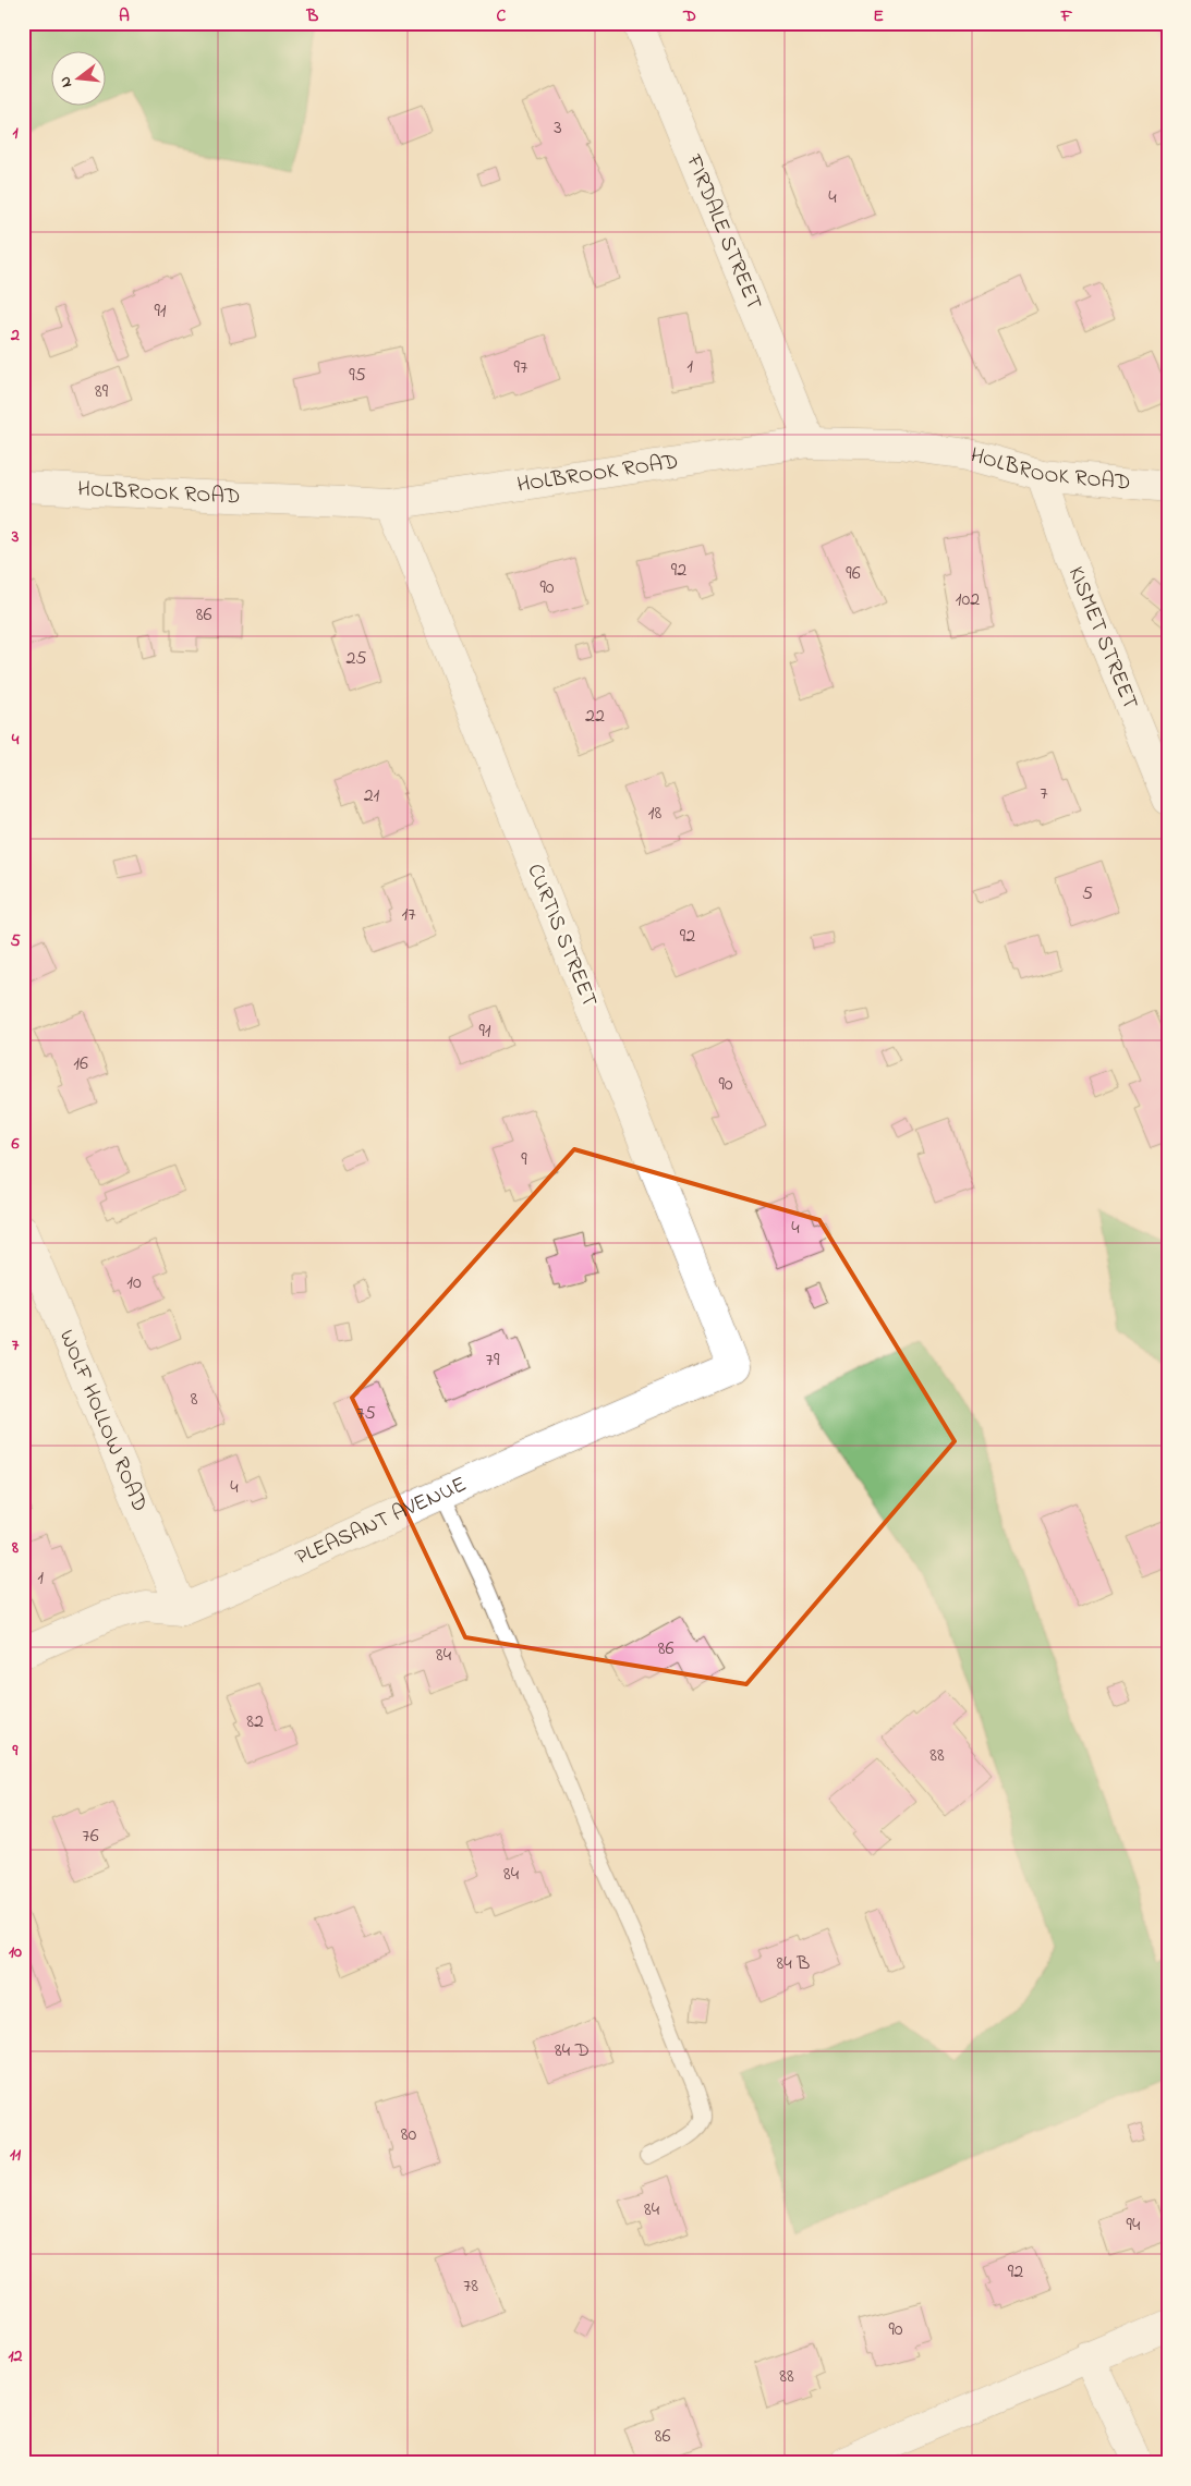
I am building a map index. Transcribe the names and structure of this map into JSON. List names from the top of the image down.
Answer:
{
  "streets": {
    "street": [
      "FIRDALE STREET",
      "HOLBROOK ROAD",
      "KISMET STREET",
      "CURTIS STREET",
      "WOLF HOLLOW ROAD",
      "PLEASANT AVENUE"
    ]
  },
  "crossings": [
    ["FIRDALE STREET", "HOLBROOK ROAD"],
    ["HOLBROOK ROAD", "KISMET STREET"],
    ["HOLBROOK ROAD", "CURTIS STREET"],
    ["CURTIS STREET", "PLEASANT AVENUE"],
    ["WOLF HOLLOW ROAD", "PLEASANT AVENUE"]
  ],
  "house_numbers": [
    "3",
    "4",
    "91",
    "1",
    "97",
    "95",
    "89",
    "92",
    "96",
    "90",
    "102",
    "86",
    "25",
    "22",
    "7",
    "21",
    "18",
    "5",
    "17",
    "92",
    "91",
    "16",
    "90",
    "9",
    "4",
    "10",
    "79",
    "8",
    "75",
    "4",
    "1",
    "86",
    "84",
    "82",
    "88",
    "76",
    "84",
    "84 B",
    "84 D",
    "80",
    "84",
    "94",
    "92",
    "78",
    "90",
    "88",
    "86"
  ],
  "north": "left",
  "grid": {
    "columns": [
      "A",
      "B",
      "C",
      "D",
      "E",
      "F"
    ],
    "rows": [
      "1",
      "2",
      "3",
      "4",
      "5",
      "6",
      "7",
      "8",
      "9",
      "10",
      "11",
      "12"
    ]
  }
}
